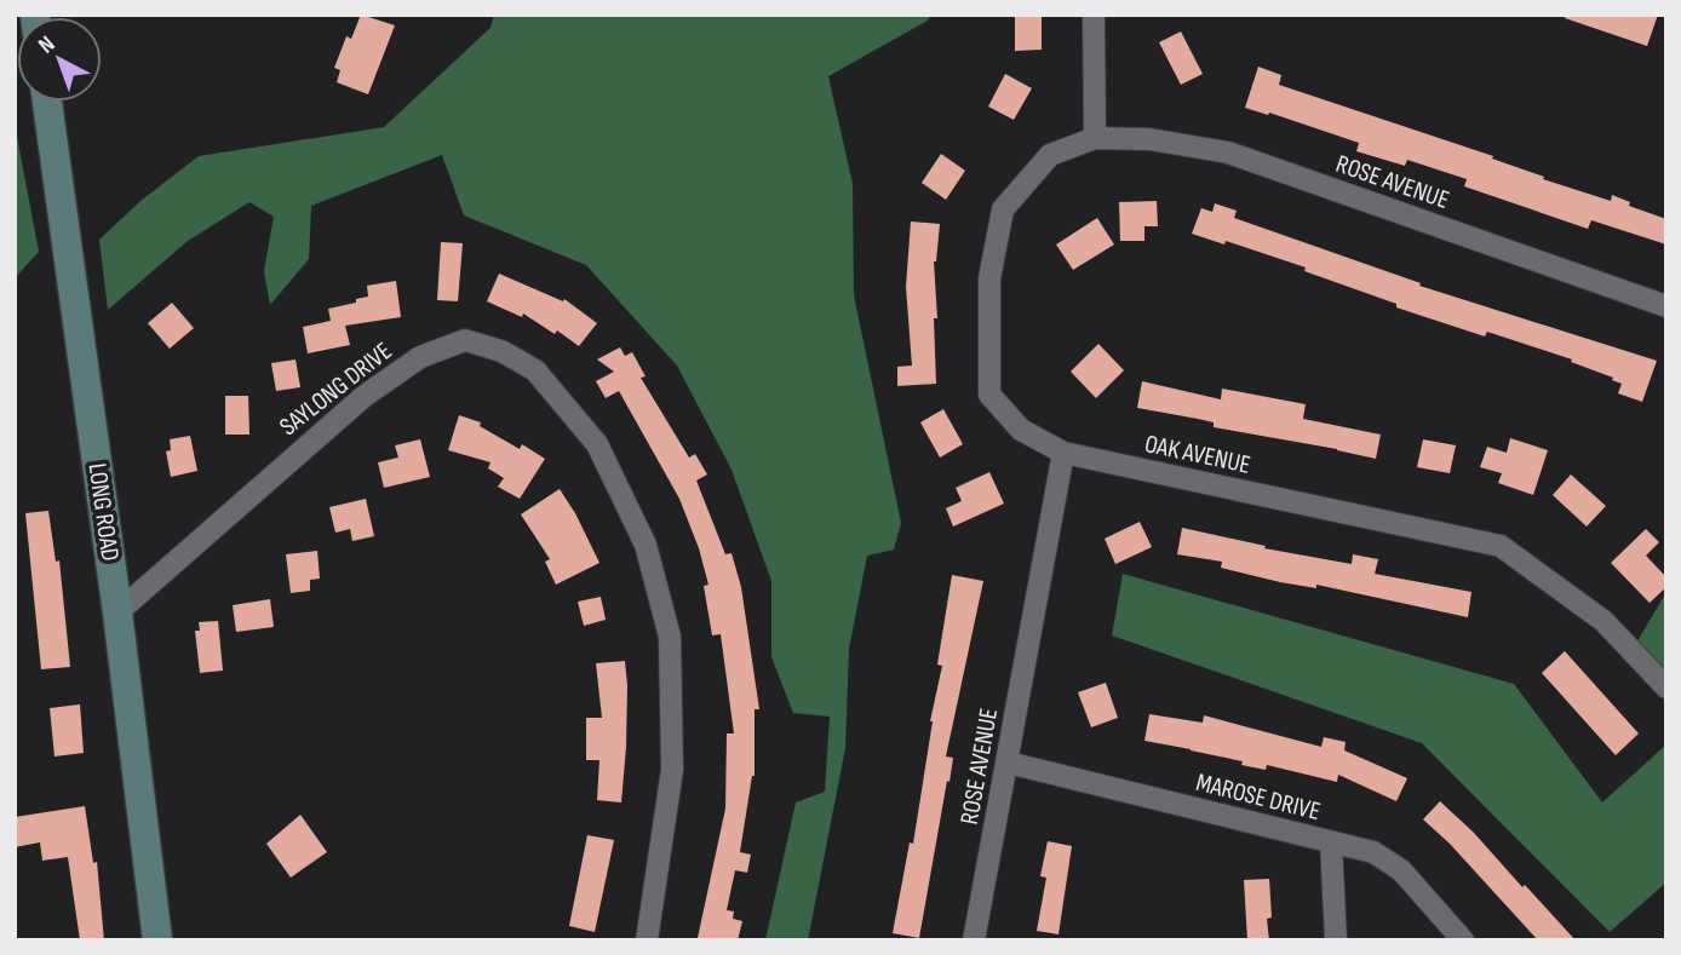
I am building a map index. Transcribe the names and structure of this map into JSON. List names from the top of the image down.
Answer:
{
  "streets": {
    "street": [
      "ROSE AVENUE",
      "SAYLONG DRIVE",
      "OAK AVENUE",
      "LONG ROAD",
      "MAROSE DRIVE"
    ]
  },
  "crossings": [
    ["ROSE AVENUE", "OAK AVENUE"],
    ["ROSE AVENUE", "MAROSE DRIVE"],
    ["SAYLONG DRIVE", "LONG ROAD"]
  ],
  "north": "top left"
}
